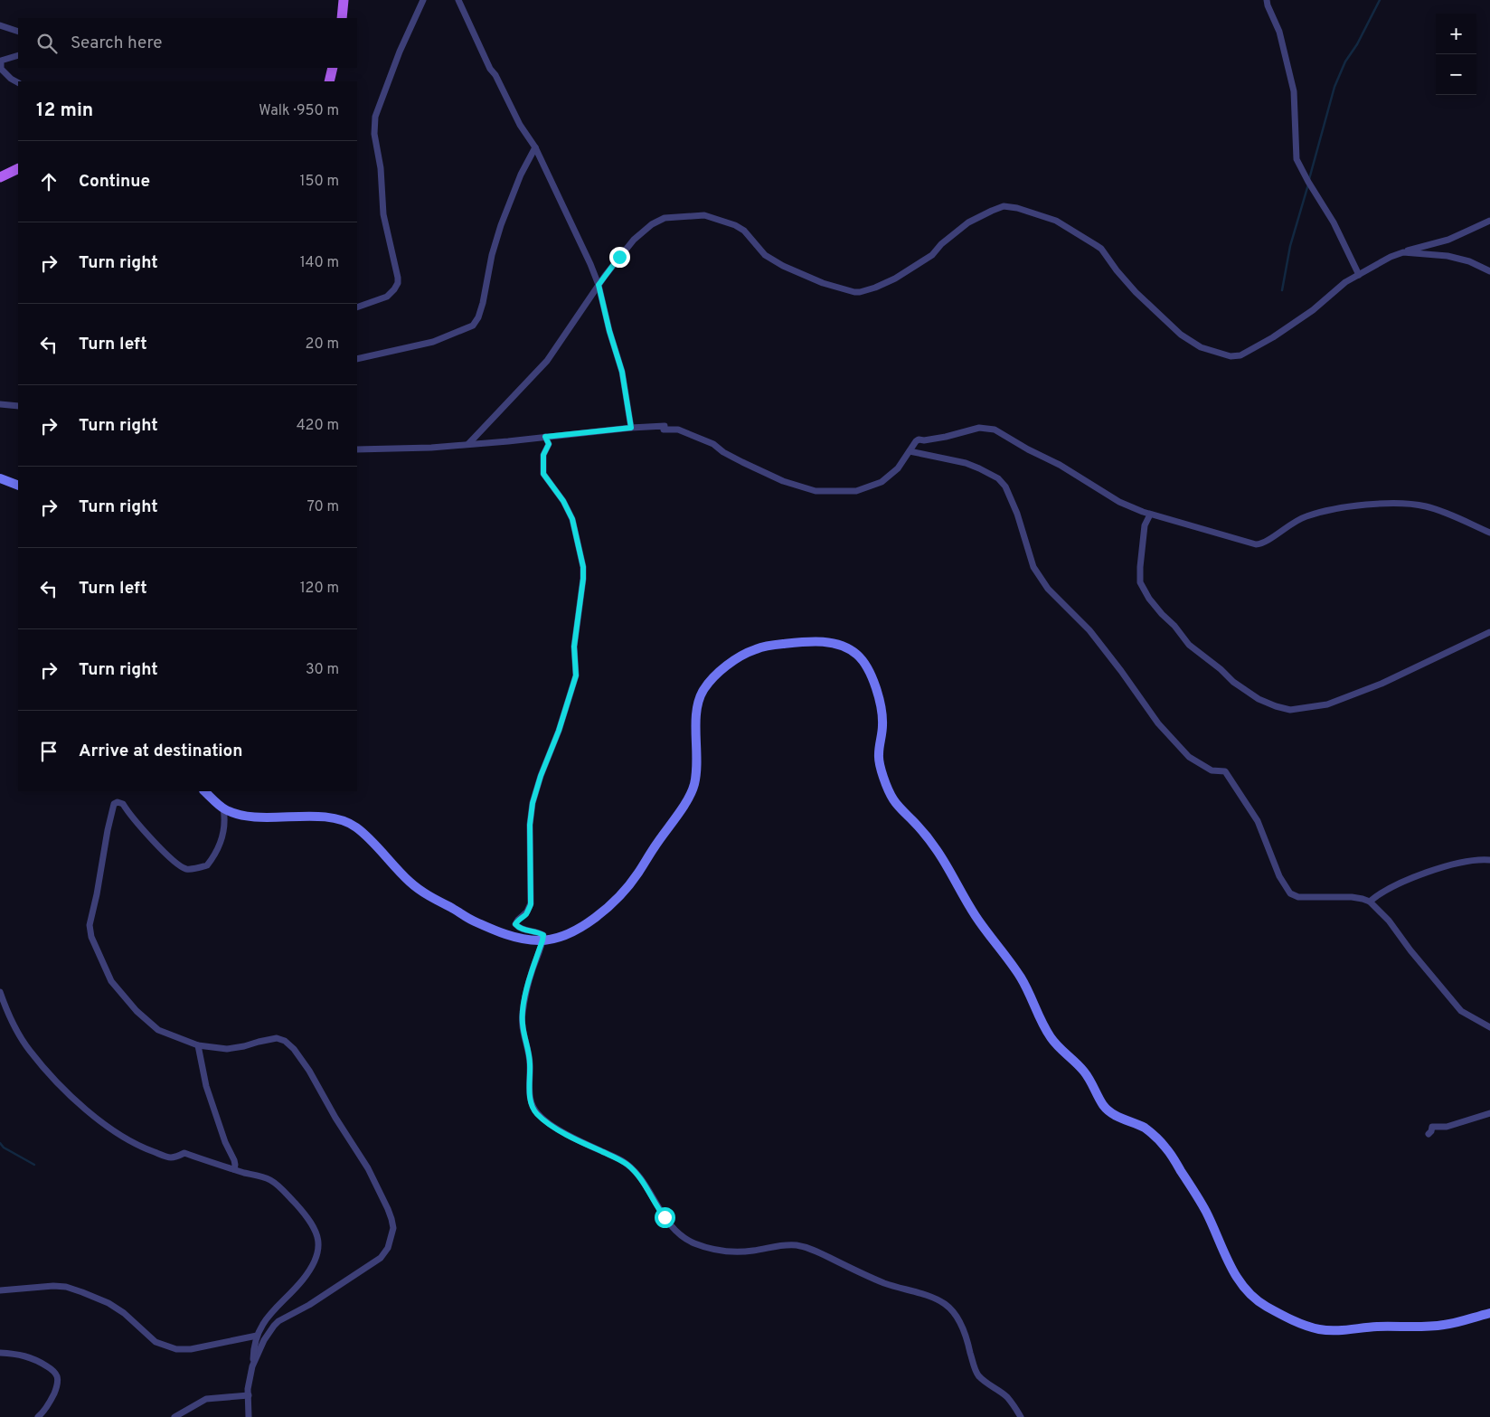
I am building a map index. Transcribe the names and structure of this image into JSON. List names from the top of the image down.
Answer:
{
  "page": {
    "map_buttons": ["+", "−"],
    "search": "Search here",
    "heading": ["12 min", "Walk · 950 m"],
    "list": [
      ["Continue", "150 m"],
      ["Turn right", "140 m"],
      ["Turn left", "20 m"],
      ["Turn right", "420 m"],
      ["Turn right", "70 m"],
      ["Turn left", "120 m"],
      ["Turn right", "30 m"],
      "Arrive at destination"
    ]
  }
}
